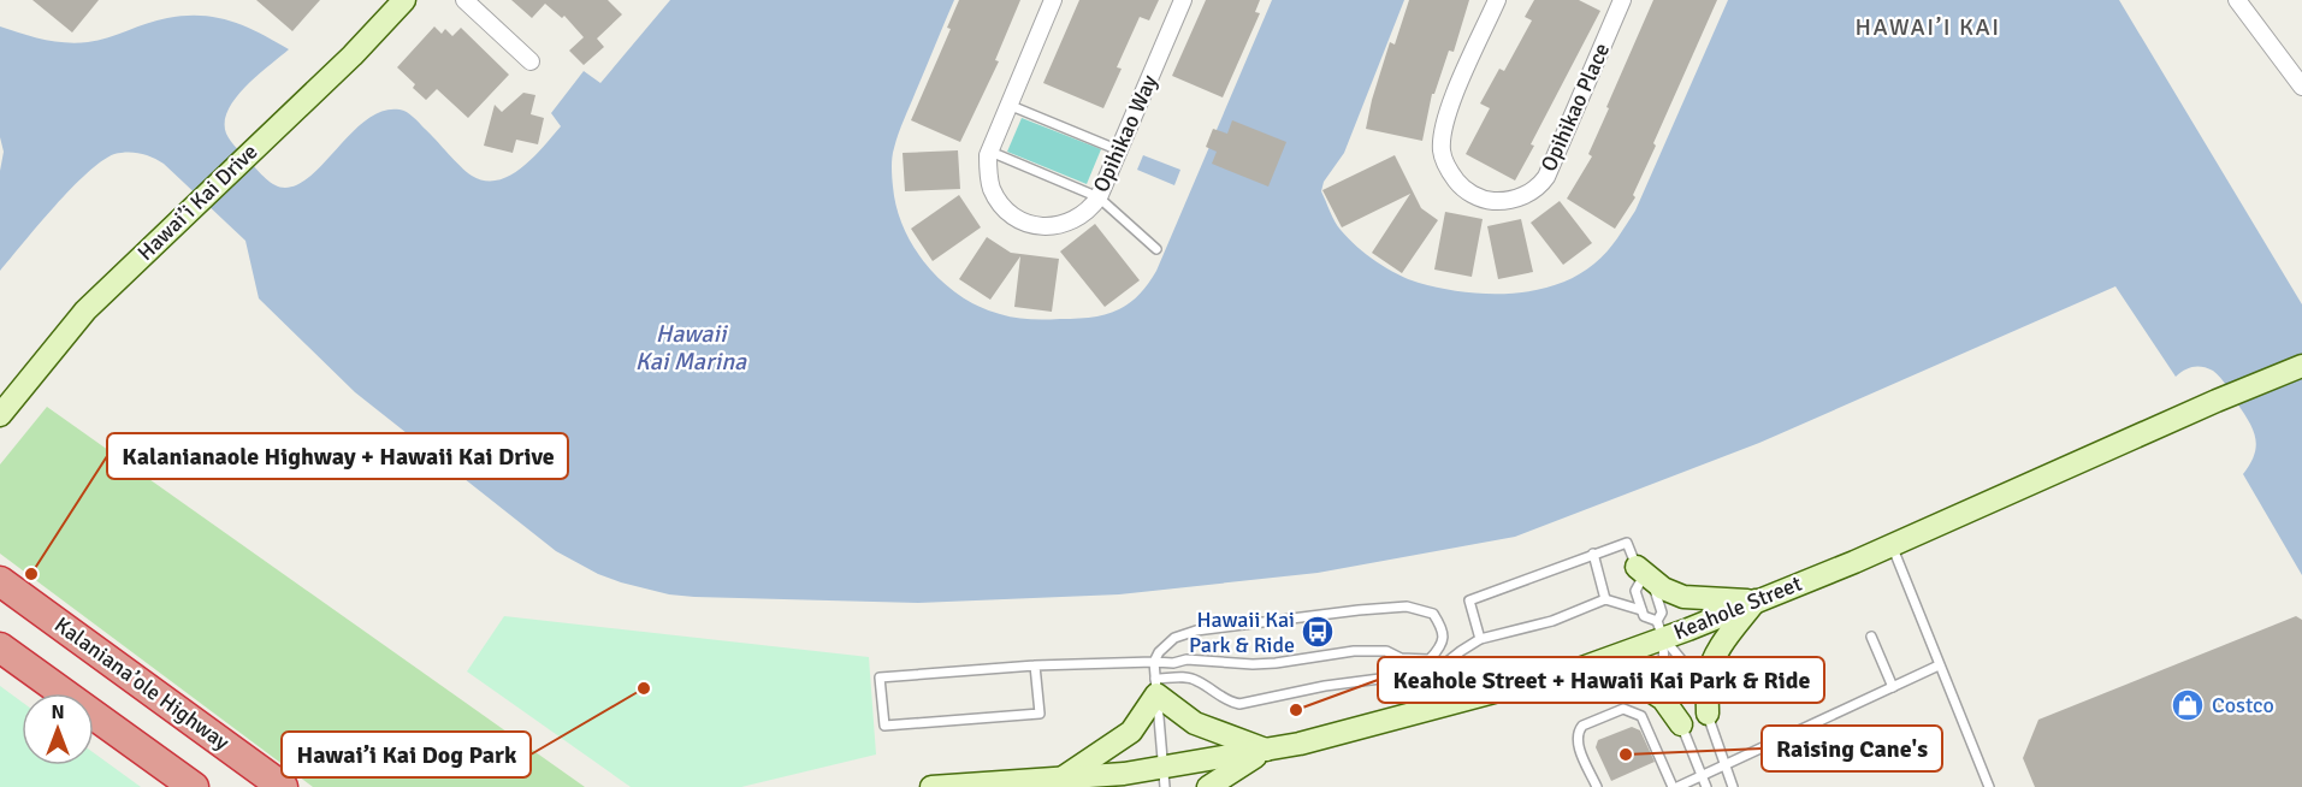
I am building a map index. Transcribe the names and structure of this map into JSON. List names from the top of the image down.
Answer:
{
  "streets": {
    "highway": ["Kalaniana’ole Highway"],
    "main road": ["Hawai’i Kai Drive", "Keahole Street"],
    "street": ["Opihikao Place", "Opihikao Way"]
  },
  "districts": ["HAWAI’I KAI"],
  "water": ["Hawaii Kai Marina"],
  "places": {
    "other": [
      "Kalanianaole Highway + Hawaii Kai Drive",
      "Hawai’i Kai Dog Park",
      "Keahole Street + Hawaii Kai Park & Ride",
      "Raising Cane's"
    ],
    "bus stop": ["Hawaii Kai Park & Ride"],
    "shop": ["Costco"]
  },
  "north": "top"
}
